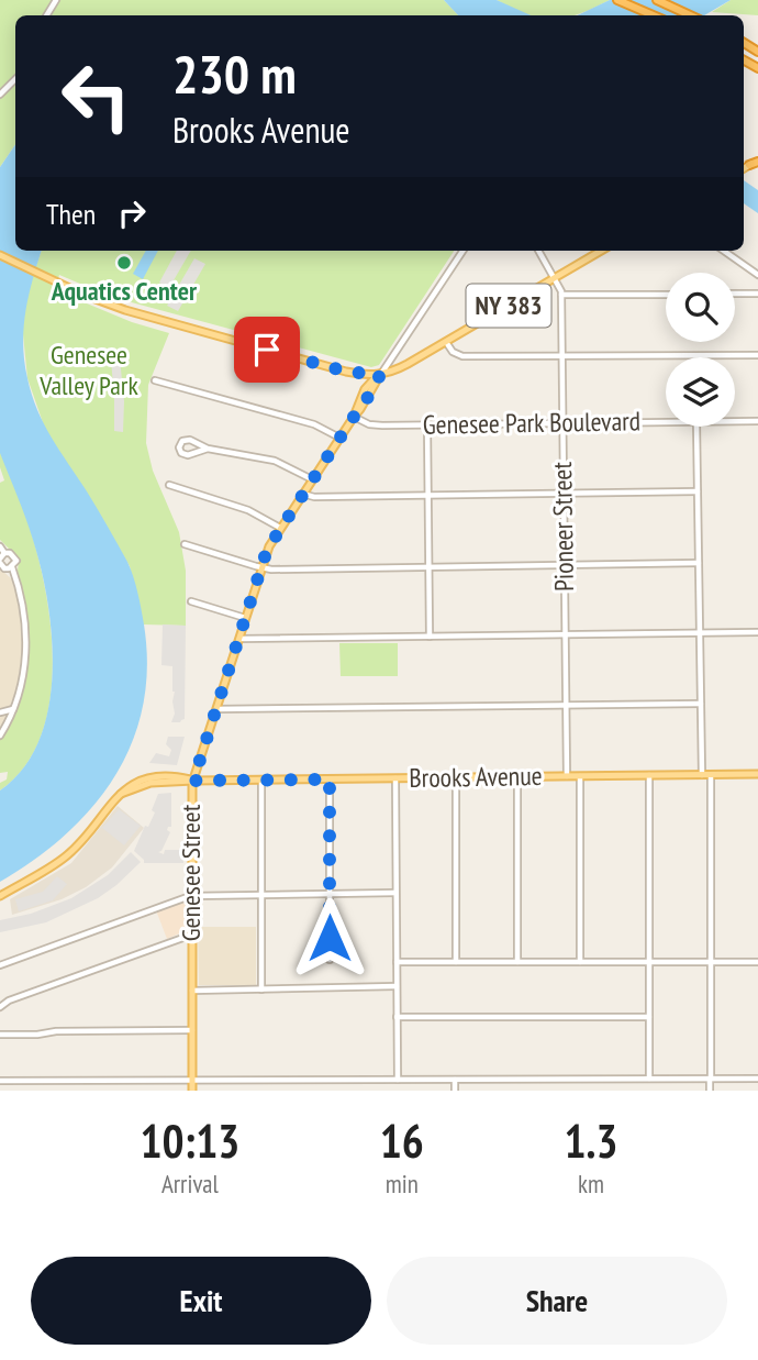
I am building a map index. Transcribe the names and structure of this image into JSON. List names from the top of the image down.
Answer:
{
  "streets": {
    "main road": ["NY 383", "Brooks Avenue", "Genesee Street"],
    "street": ["Genesee Park Boulevard", "Pioneer Street"]
  },
  "crossings": [
    ["NY 383", "Pioneer Street"],
    ["NY 383", "Genesee Street"],
    ["Genesee Park Boulevard", "Pioneer Street"],
    ["Genesee Park Boulevard", "Genesee Street"],
    ["Pioneer Street", "Brooks Avenue"],
    ["Brooks Avenue", "Genesee Street"]
  ],
  "parks": ["Genesee Valley Park"],
  "places": ["Aquatics Center"],
  "page": {
    "turn": ["230 m", "Brooks Avenue"],
    "then": "Then",
    "eta": [
      "10:13",
      "Arrival",
      "16",
      "min",
      "1.3",
      "km"
    ],
    "buttons": ["Exit", "Share"]
  }
}
